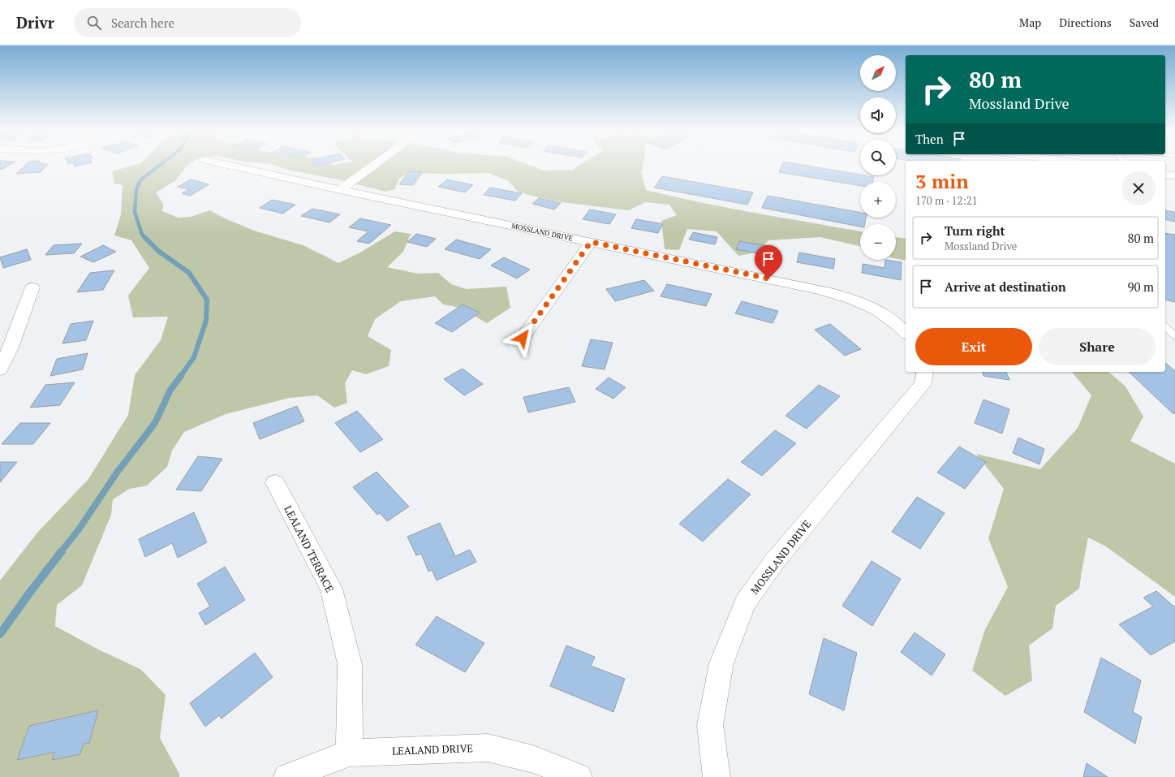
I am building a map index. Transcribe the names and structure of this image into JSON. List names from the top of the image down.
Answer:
{
  "streets": {
    "street": ["MOSSLAND DRIVE", "LEALAND TERRACE", "LEALAND DRIVE"]
  },
  "crossings": [
    ["LEALAND TERRACE", "LEALAND DRIVE"]
  ],
  "north": "top right",
  "page": {
    "header": "Drivr",
    "search": "Search here",
    "nav": ["Map", "Directions", "Saved"],
    "map_buttons": ["+", "−"],
    "turn": ["80 m", "Mossland Drive"],
    "then": "Then",
    "heading": ["3 min", "170 m · 12:21"],
    "list": [
      {
        "name": "Turn right",
        "note": "Mossland Drive",
        "value": "80 m"
      },
      {
        "name": "Arrive at destination",
        "value": "90 m"
      }
    ],
    "buttons": ["Exit", "Share"]
  }
}
